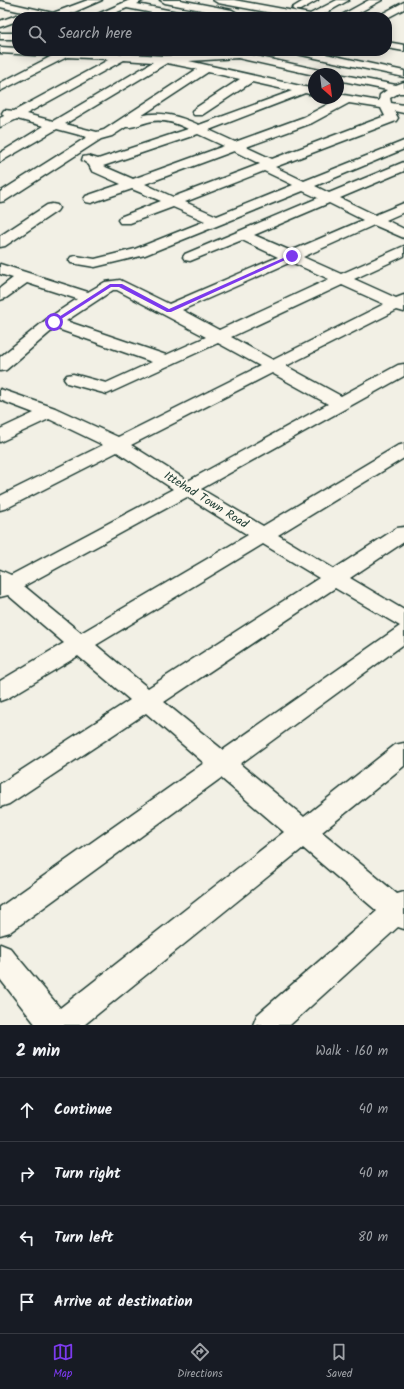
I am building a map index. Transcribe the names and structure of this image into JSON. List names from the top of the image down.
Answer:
{
  "streets": {
    "street": ["Ittehad Town Road"]
  },
  "north": "bottom right",
  "page": {
    "search": "Search here",
    "heading": ["2 min", "Walk · 160 m"],
    "list": [
      ["Continue", "40 m"],
      ["Turn right", "40 m"],
      ["Turn left", "80 m"],
      "Arrive at destination"
    ],
    "nav": ["Map", "Directions", "Saved"]
  }
}
